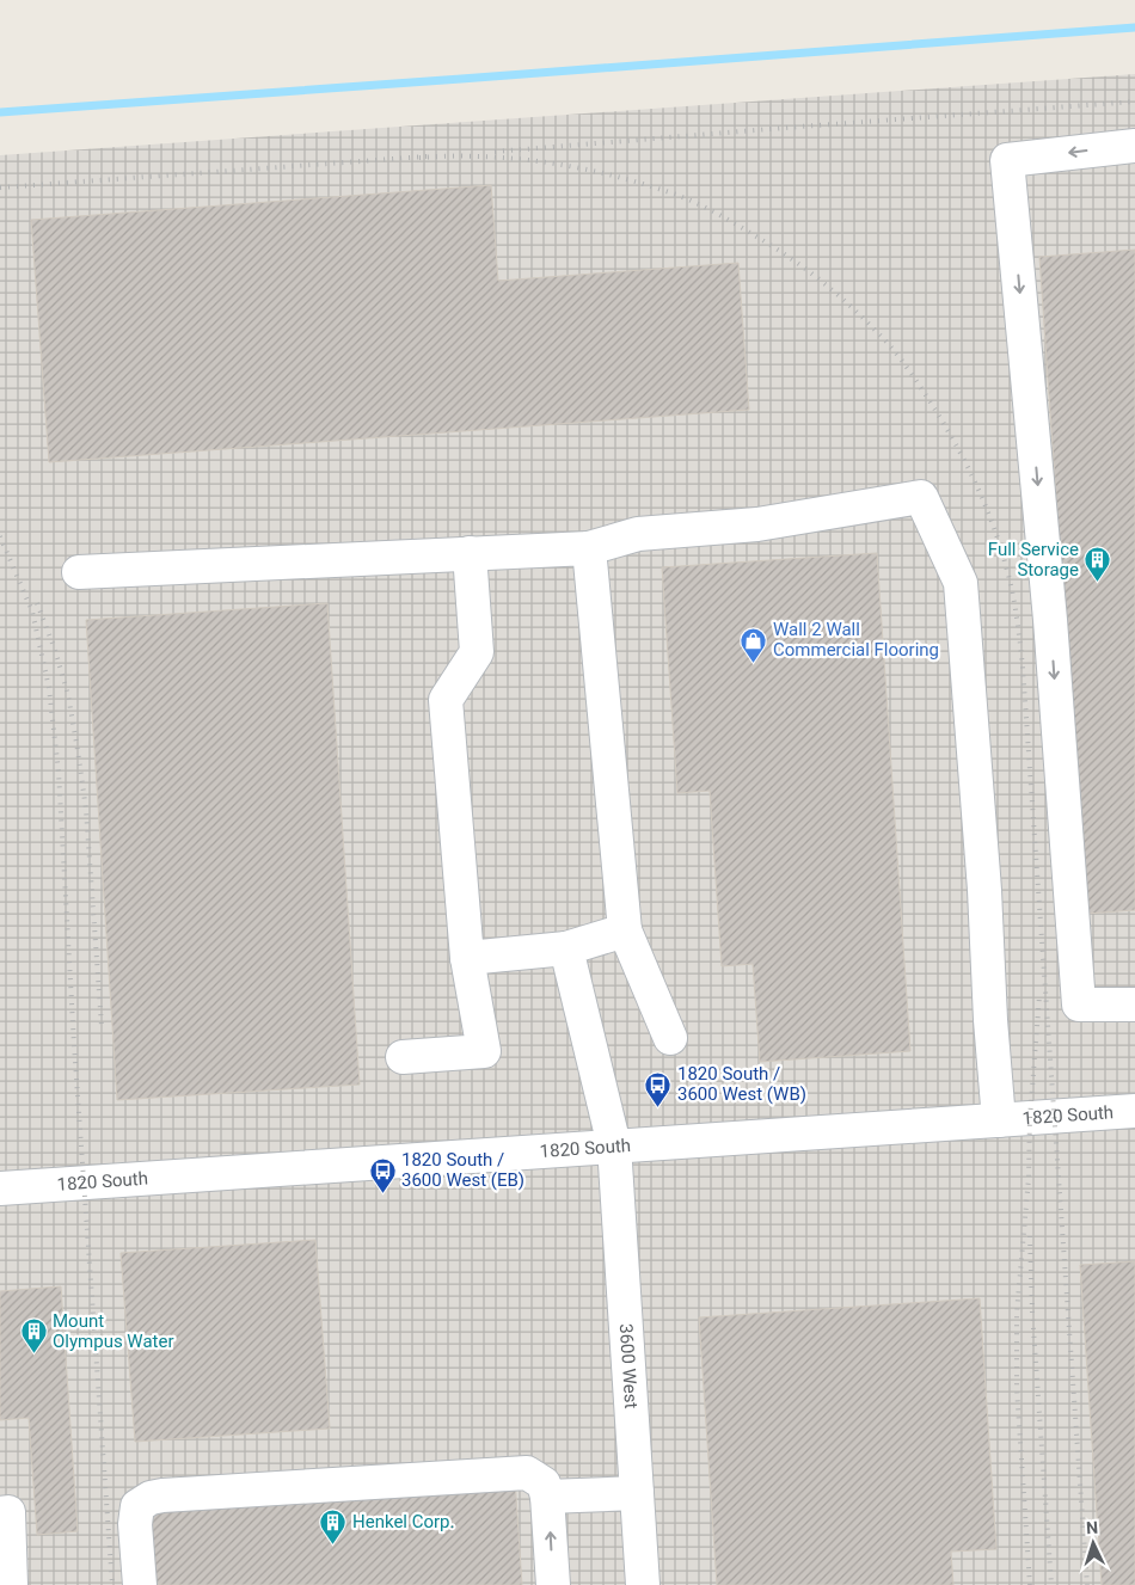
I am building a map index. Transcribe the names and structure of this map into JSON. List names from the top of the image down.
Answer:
{
  "streets": {
    "street": ["1820 South", "3600 West"]
  },
  "crossings": [
    ["1820 South", "3600 West"]
  ],
  "places": {
    "building": ["Full Service Storage", "Mount Olympus Water", "Henkel Corp."],
    "shop": ["Wall 2 Wall Commercial Flooring"],
    "bus stop": ["1820 South / 3600 West (WB)", "1820 South / 3600 West (EB)"]
  },
  "north": "top"
}
